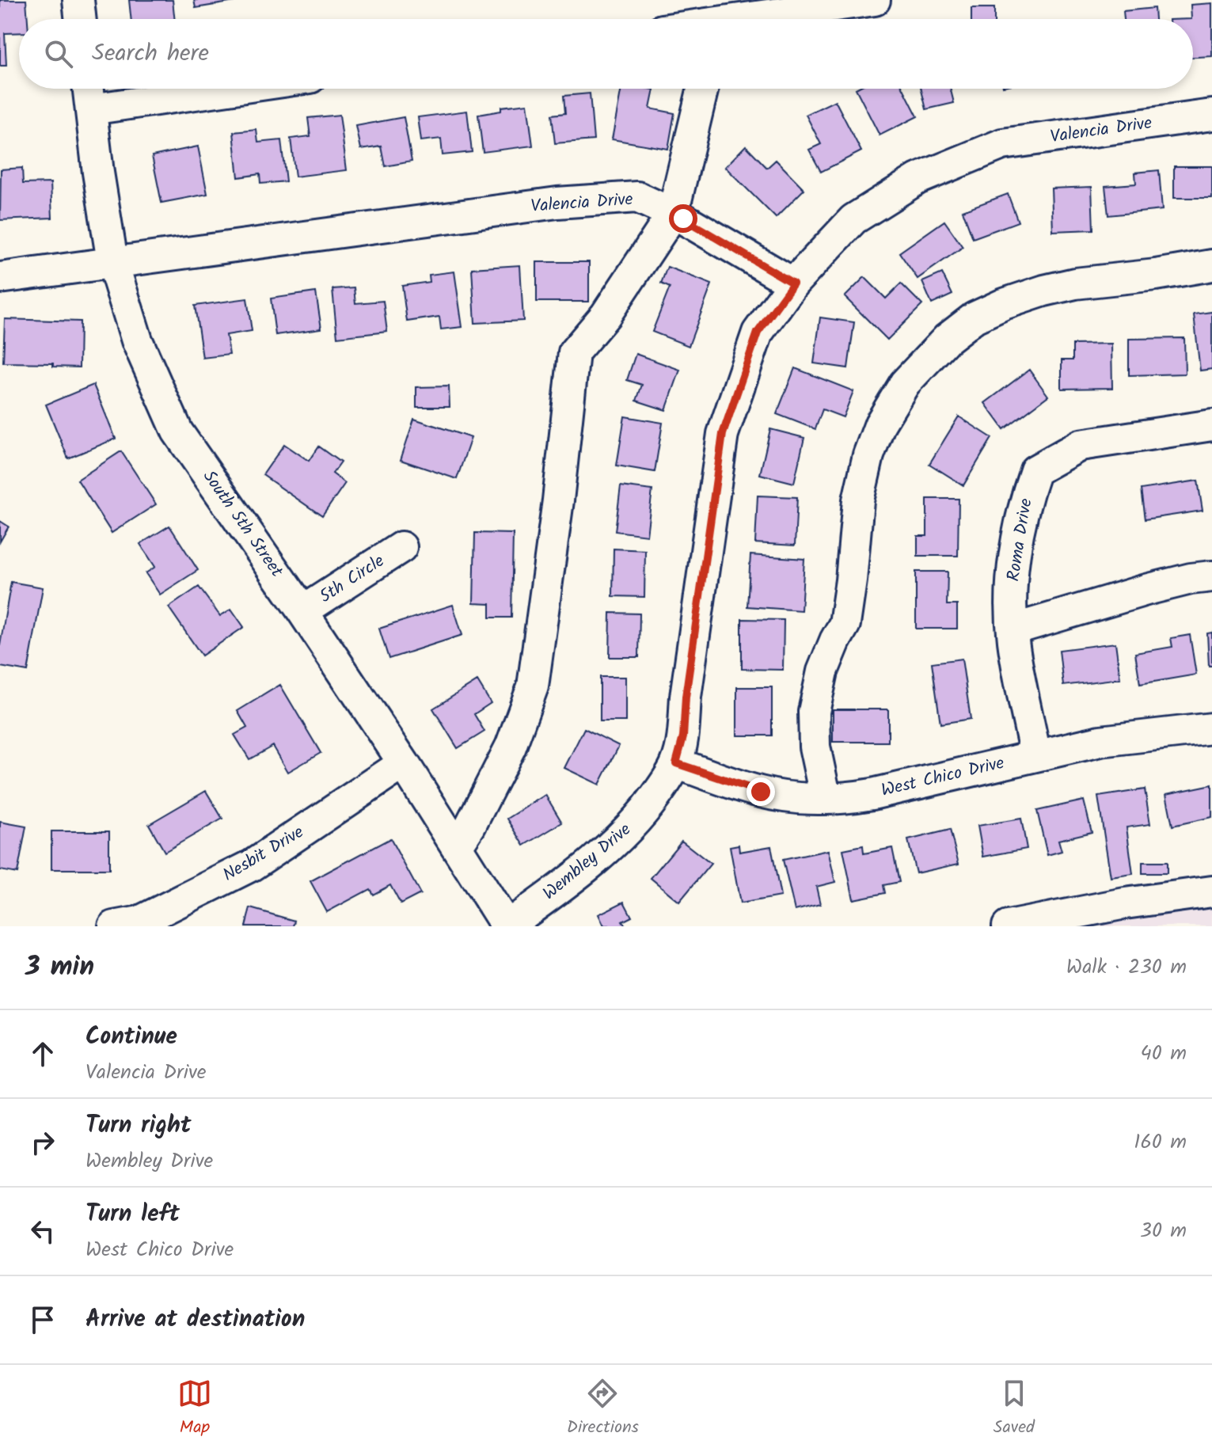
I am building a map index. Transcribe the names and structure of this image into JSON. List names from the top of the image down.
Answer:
{
  "streets": {
    "street": [
      "Valencia Drive",
      "South 5th Street",
      "Roma Drive",
      "5th Circle",
      "West Chico Drive",
      "Nesbit Drive",
      "Wembley Drive"
    ]
  },
  "crossings": [
    ["Valencia Drive", "South 5th Street"],
    ["Valencia Drive", "Wembley Drive"],
    ["South 5th Street", "5th Circle"],
    ["South 5th Street", "Nesbit Drive"],
    ["South 5th Street", "Wembley Drive"],
    ["Roma Drive", "West Chico Drive"],
    ["West Chico Drive", "Wembley Drive"]
  ],
  "page": {
    "search": "Search here",
    "heading": ["3 min", "Walk · 230 m"],
    "list": [
      ["Continue", "Valencia Drive", "40 m"],
      ["Turn right", "Wembley Drive", "160 m"],
      ["Turn left", "West Chico Drive", "30 m"],
      "Arrive at destination"
    ],
    "nav": ["Map", "Directions", "Saved"]
  }
}
